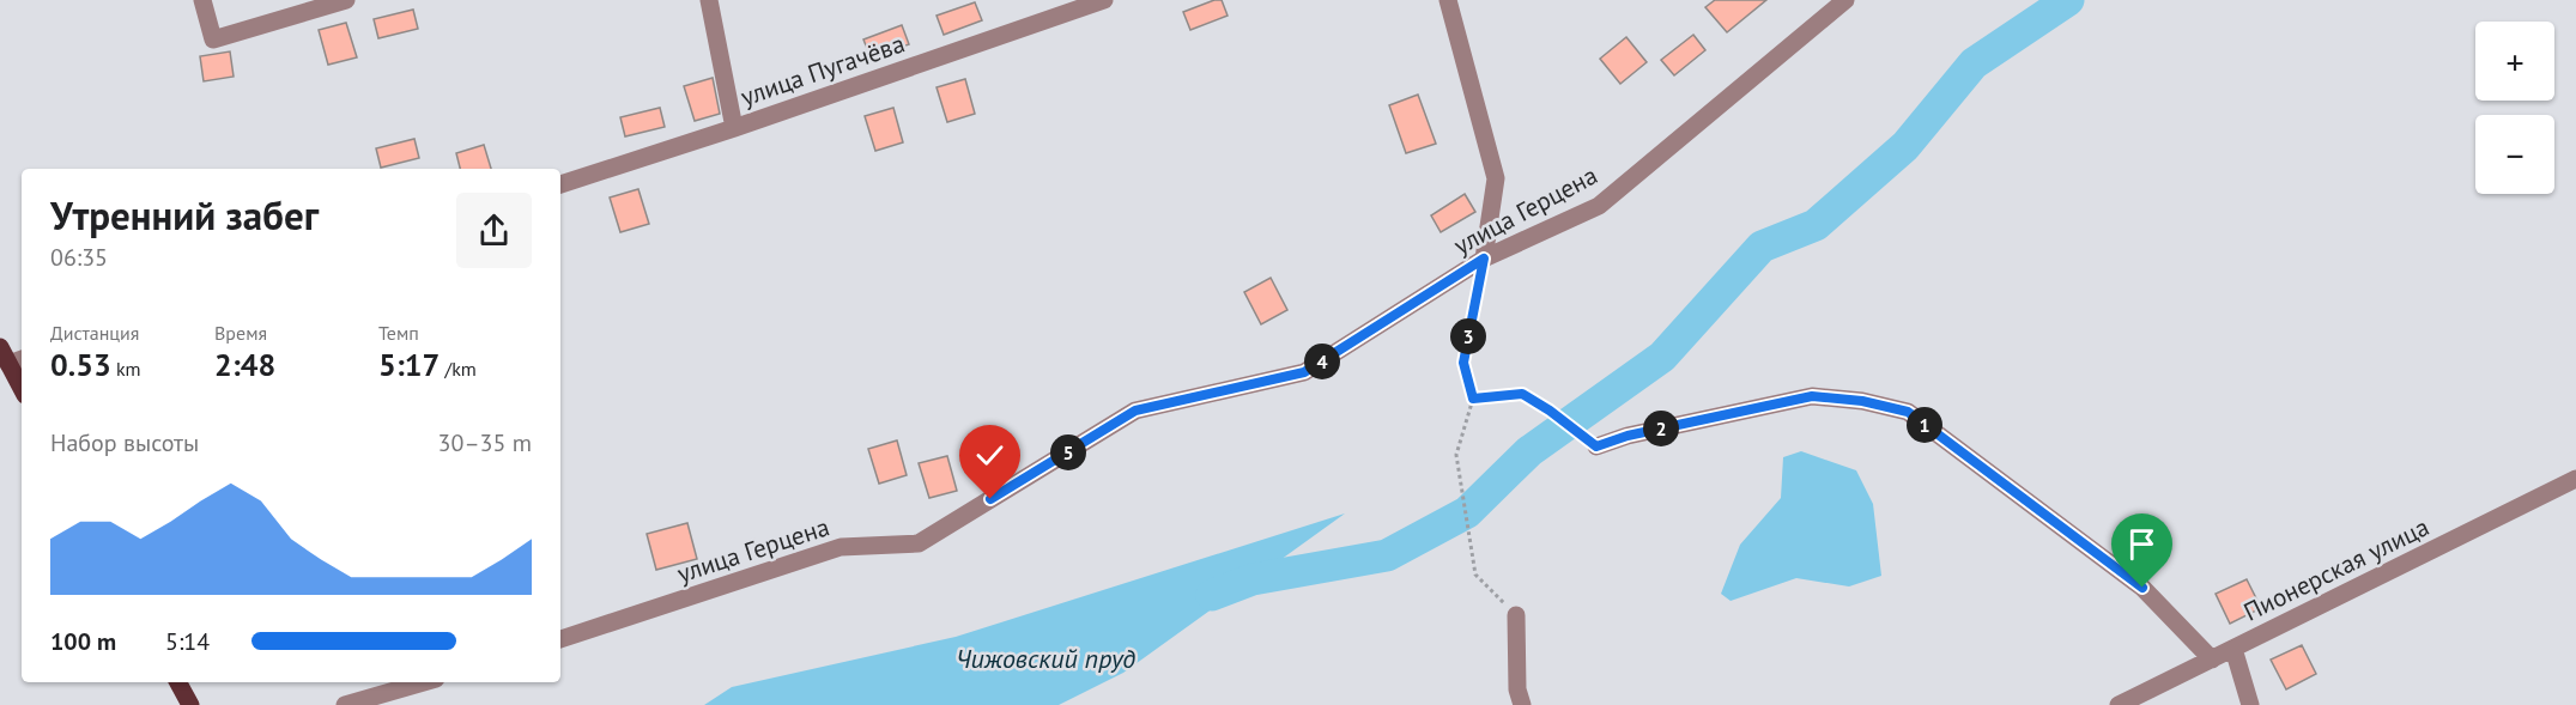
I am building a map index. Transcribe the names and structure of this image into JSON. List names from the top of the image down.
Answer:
{
  "streets": {
    "street": ["улица Пугачёва", "улица Герцена", "Пионерская улица"]
  },
  "water": ["Чижовский пруд"],
  "page": {
    "map_buttons": ["+", "−"],
    "heading": ["Утренний забег", "06:35"],
    "stats": [
      ["Дистанция", "0.53 km"],
      ["Время", "2:48"],
      ["Темп", "5:17 /km"]
    ],
    "pins": [
      "3",
      "4",
      "1",
      "2",
      "5"
    ],
    "chart": ["Набор высоты", "30–35 m"],
    "list": [
      {
        "name": "100 m",
        "note": "5:14"
      }
    ]
  }
}
